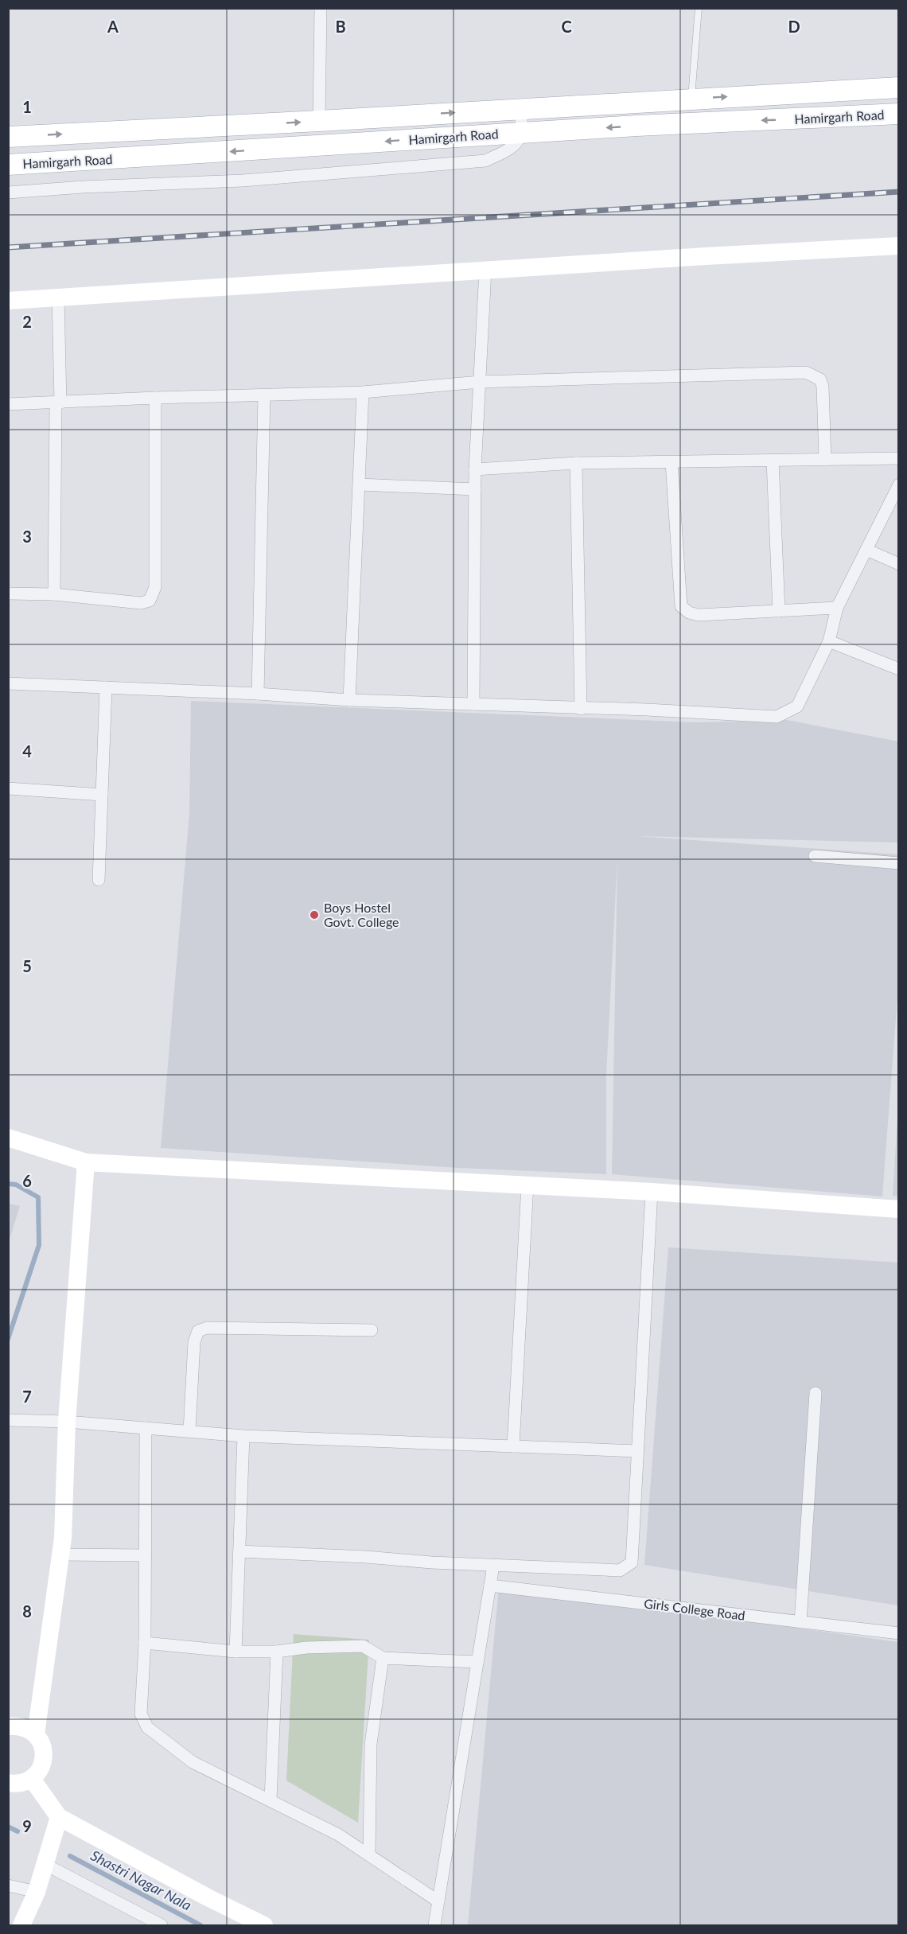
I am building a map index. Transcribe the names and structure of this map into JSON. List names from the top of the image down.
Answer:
{
  "streets": {
    "main road": ["Hamirgarh Road"],
    "street": ["Girls College Road"]
  },
  "water": ["Shastri Nagar Nala"],
  "places": ["Boys Hostel Govt. College"],
  "grid": {
    "columns": [
      "A",
      "B",
      "C",
      "D"
    ],
    "rows": [
      "1",
      "2",
      "3",
      "4",
      "5",
      "6",
      "7",
      "8",
      "9"
    ]
  }
}
